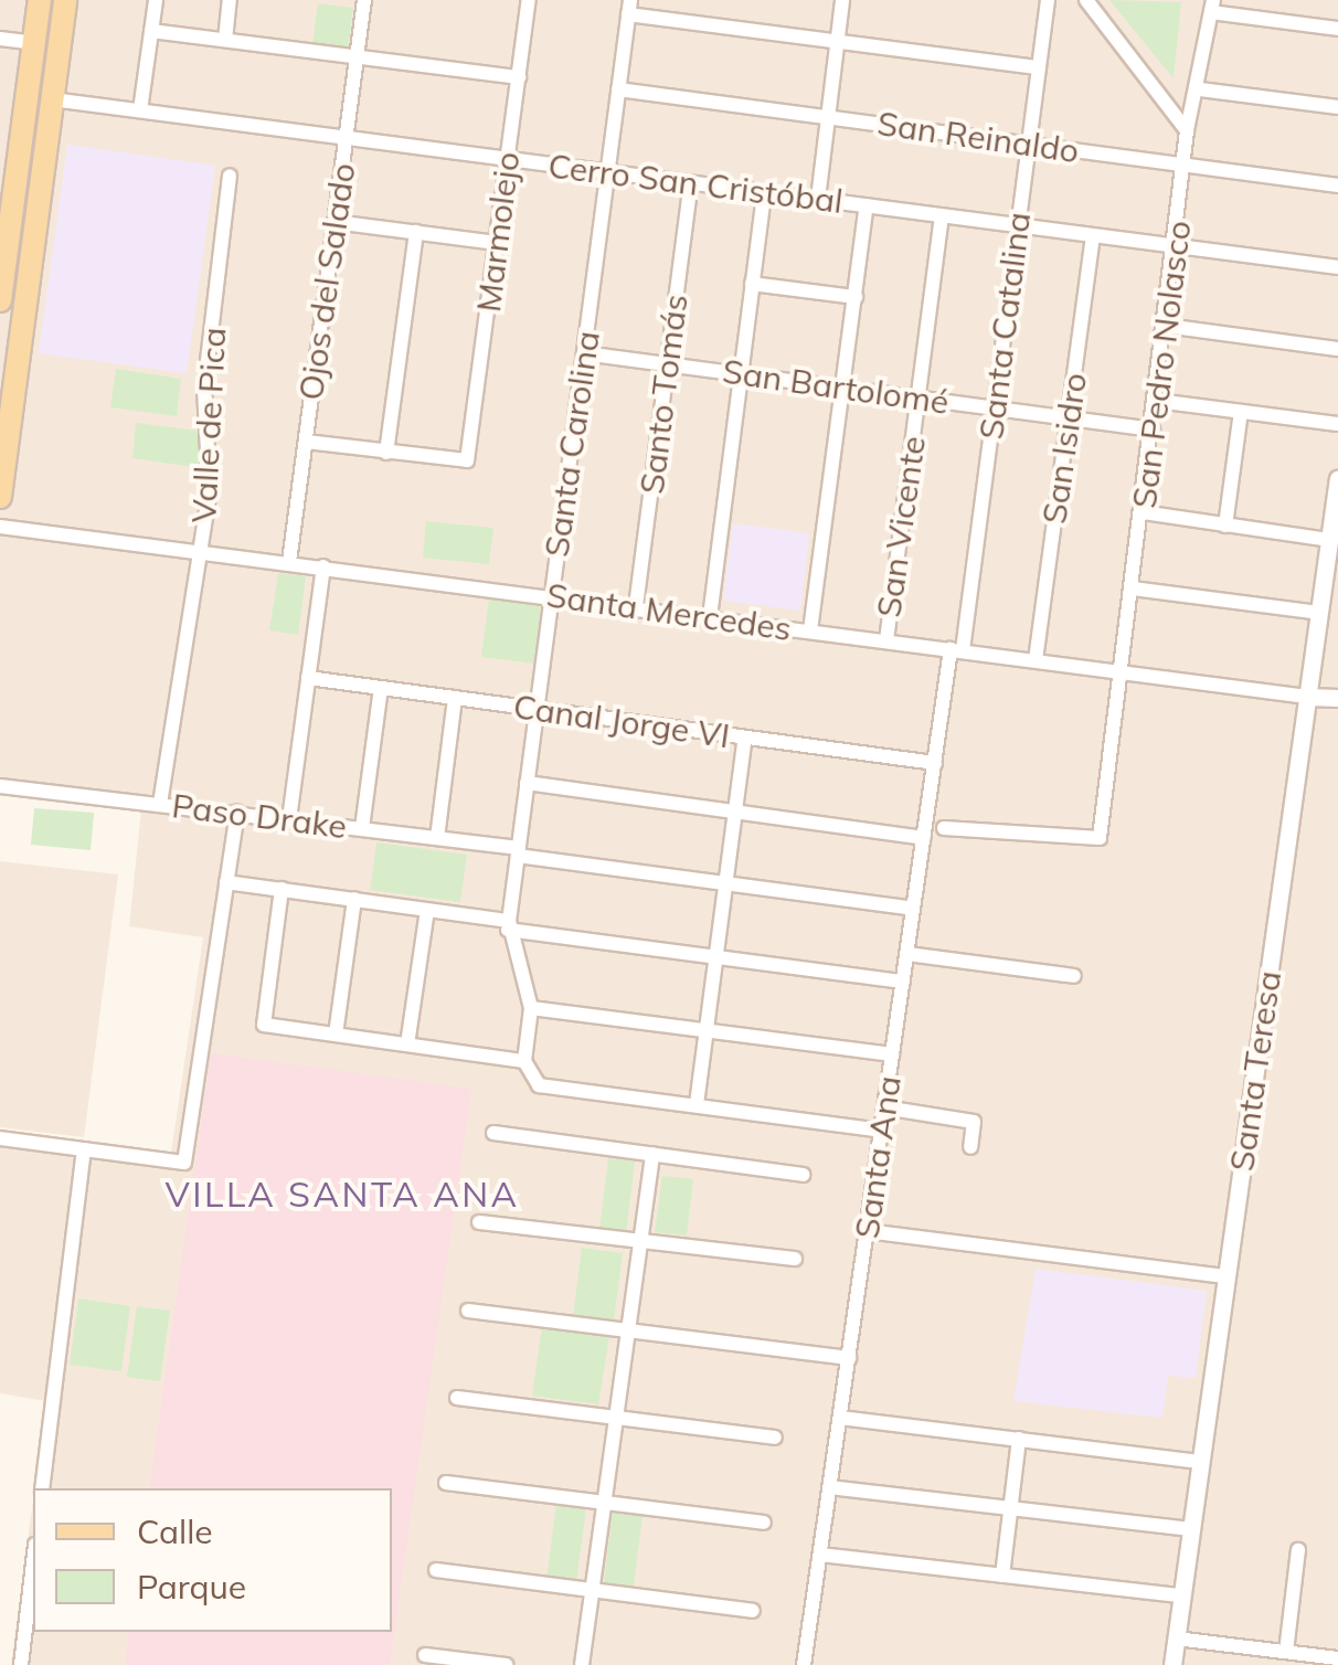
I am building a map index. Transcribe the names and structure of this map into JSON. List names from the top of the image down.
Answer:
{
  "streets": {
    "street": [
      "San Reinaldo",
      "Cerro San Cristóbal",
      "Marmolejo",
      "Ojos del Salado",
      "Santa Catalina",
      "San Pedro Nolasco",
      "San Bartolomé",
      "Santo Tomás",
      "Valle de Pica",
      "Santa Carolina",
      "San Isidro",
      "San Vicente",
      "Santa Mercedes",
      "Canal Jorge VI",
      "Paso Drake",
      "Santa Teresa",
      "Santa Ana"
    ]
  },
  "crossings": [
    ["San Reinaldo", "Santa Catalina"],
    ["San Reinaldo", "San Pedro Nolasco"],
    ["San Reinaldo", "Santa Carolina"],
    ["Cerro San Cristóbal", "Marmolejo"],
    ["Cerro San Cristóbal", "Ojos del Salado"],
    ["Cerro San Cristóbal", "Santa Catalina"],
    ["Cerro San Cristóbal", "San Pedro Nolasco"],
    ["Cerro San Cristóbal", "Santo Tomás"],
    ["Cerro San Cristóbal", "Santa Carolina"],
    ["Cerro San Cristóbal", "San Isidro"],
    ["Cerro San Cristóbal", "San Vicente"],
    ["Ojos del Salado", "Santa Mercedes"],
    ["Santa Catalina", "San Bartolomé"],
    ["Santa Catalina", "Santa Mercedes"],
    ["Santa Catalina", "Santa Ana"],
    ["San Pedro Nolasco", "San Bartolomé"],
    ["San Pedro Nolasco", "Santa Mercedes"],
    ["San Bartolomé", "Santo Tomás"],
    ["San Bartolomé", "Santa Carolina"],
    ["San Bartolomé", "San Isidro"],
    ["San Bartolomé", "San Vicente"],
    ["Santo Tomás", "Santa Mercedes"],
    ["Valle de Pica", "Santa Mercedes"],
    ["Valle de Pica", "Paso Drake"],
    ["Santa Carolina", "Santa Mercedes"],
    ["Santa Carolina", "Canal Jorge VI"],
    ["Santa Carolina", "Paso Drake"],
    ["San Isidro", "Santa Mercedes"],
    ["San Vicente", "Santa Mercedes"],
    ["Santa Mercedes", "Santa Teresa"],
    ["Santa Mercedes", "Santa Ana"],
    ["Canal Jorge VI", "Santa Ana"],
    ["Paso Drake", "Santa Ana"]
  ],
  "districts": ["VILLA SANTA ANA"],
  "legend": ["Calle", "Parque"]
}
